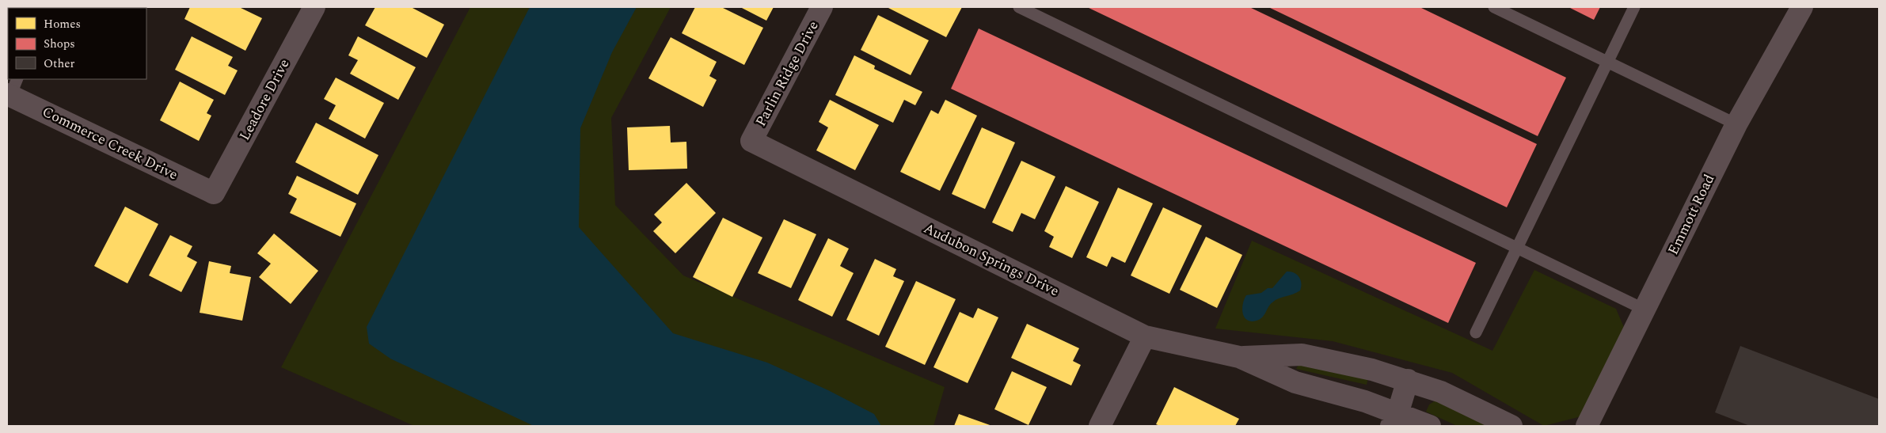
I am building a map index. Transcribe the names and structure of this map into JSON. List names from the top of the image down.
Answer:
{
  "streets": {
    "street": [
      "Parlin Ridge Drive",
      "Leadore Drive",
      "Commerce Creek Drive",
      "Emmott Road",
      "Audubon Springs Drive"
    ]
  },
  "crossings": [
    ["Parlin Ridge Drive", "Audubon Springs Drive"],
    ["Leadore Drive", "Commerce Creek Drive"]
  ],
  "legend": ["Homes", "Shops", "Other"]
}
